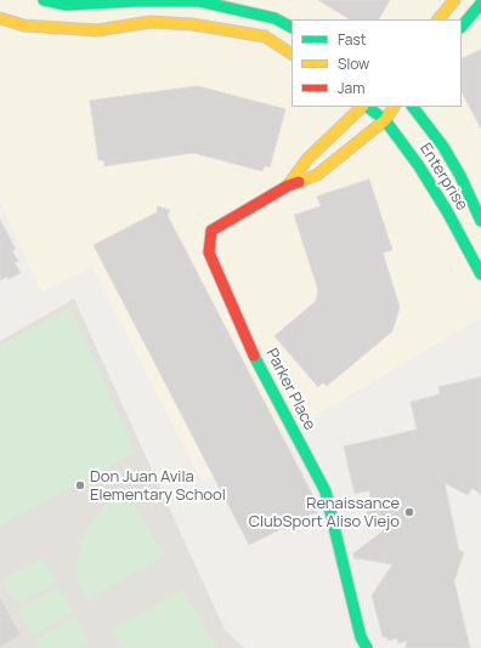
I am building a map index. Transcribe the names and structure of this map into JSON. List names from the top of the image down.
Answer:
{
  "streets": {
    "main road": ["Enterprise", "Parker Place"]
  },
  "crossings": [
    ["Enterprise", "Parker Place"]
  ],
  "places": ["Don Juan Avila Elementary School", "Renaissance ClubSport Aliso Viejo"],
  "legend": ["Fast", "Slow", "Jam"]
}
